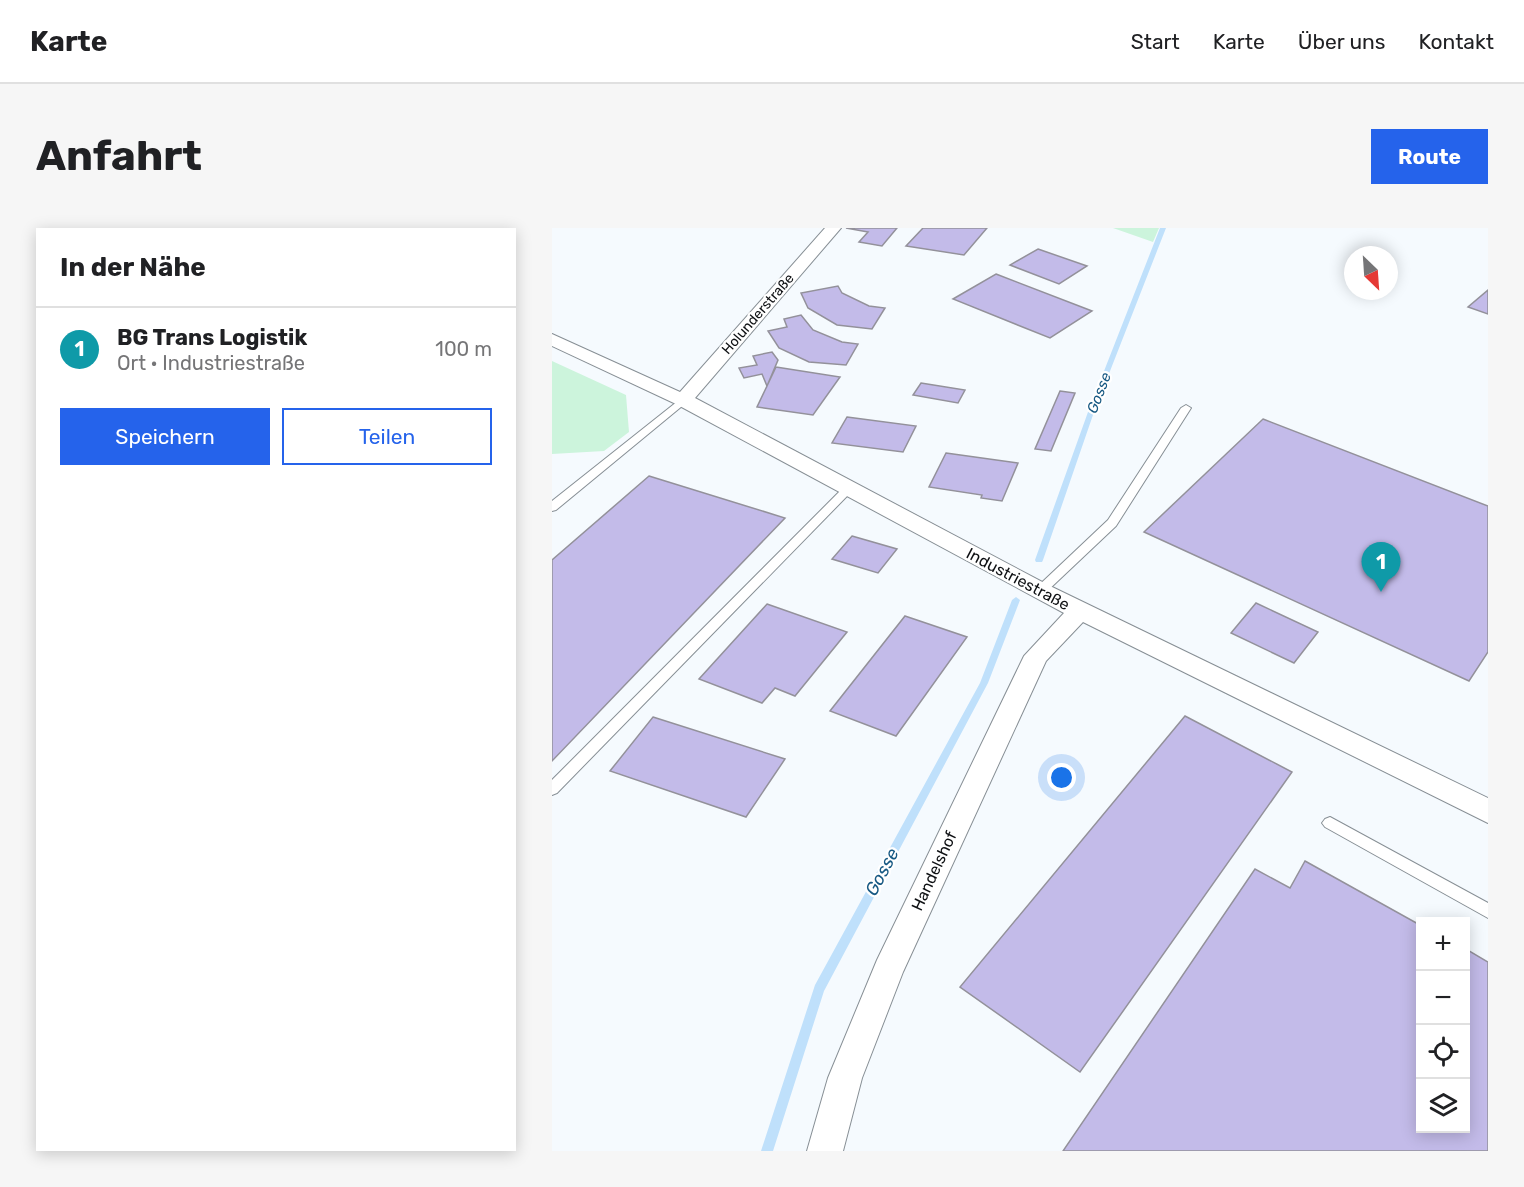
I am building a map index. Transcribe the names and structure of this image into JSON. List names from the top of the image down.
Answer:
{
  "streets": {
    "street": ["Holunderstraße", "Industriestraße", "Handelshof"]
  },
  "crossings": [
    ["Holunderstraße", "Industriestraße"],
    ["Industriestraße", "Handelshof"]
  ],
  "water": ["Gosse"],
  "north": "bottom right",
  "page": {
    "header": "Karte",
    "nav": [
      "Start",
      "Karte",
      "Über uns",
      "Kontakt"
    ],
    "buttons": [
      "Route",
      ["Speichern", "Teilen"]
    ],
    "title": "Anfahrt",
    "heading": "In der Nähe",
    "list": [
      {
        "mark": "1",
        "name": "BG Trans Logistik",
        "note": "Ort · Industriestraße",
        "value": "100 m"
      }
    ],
    "pins": "1",
    "map_buttons": ["+", "−"]
  }
}
